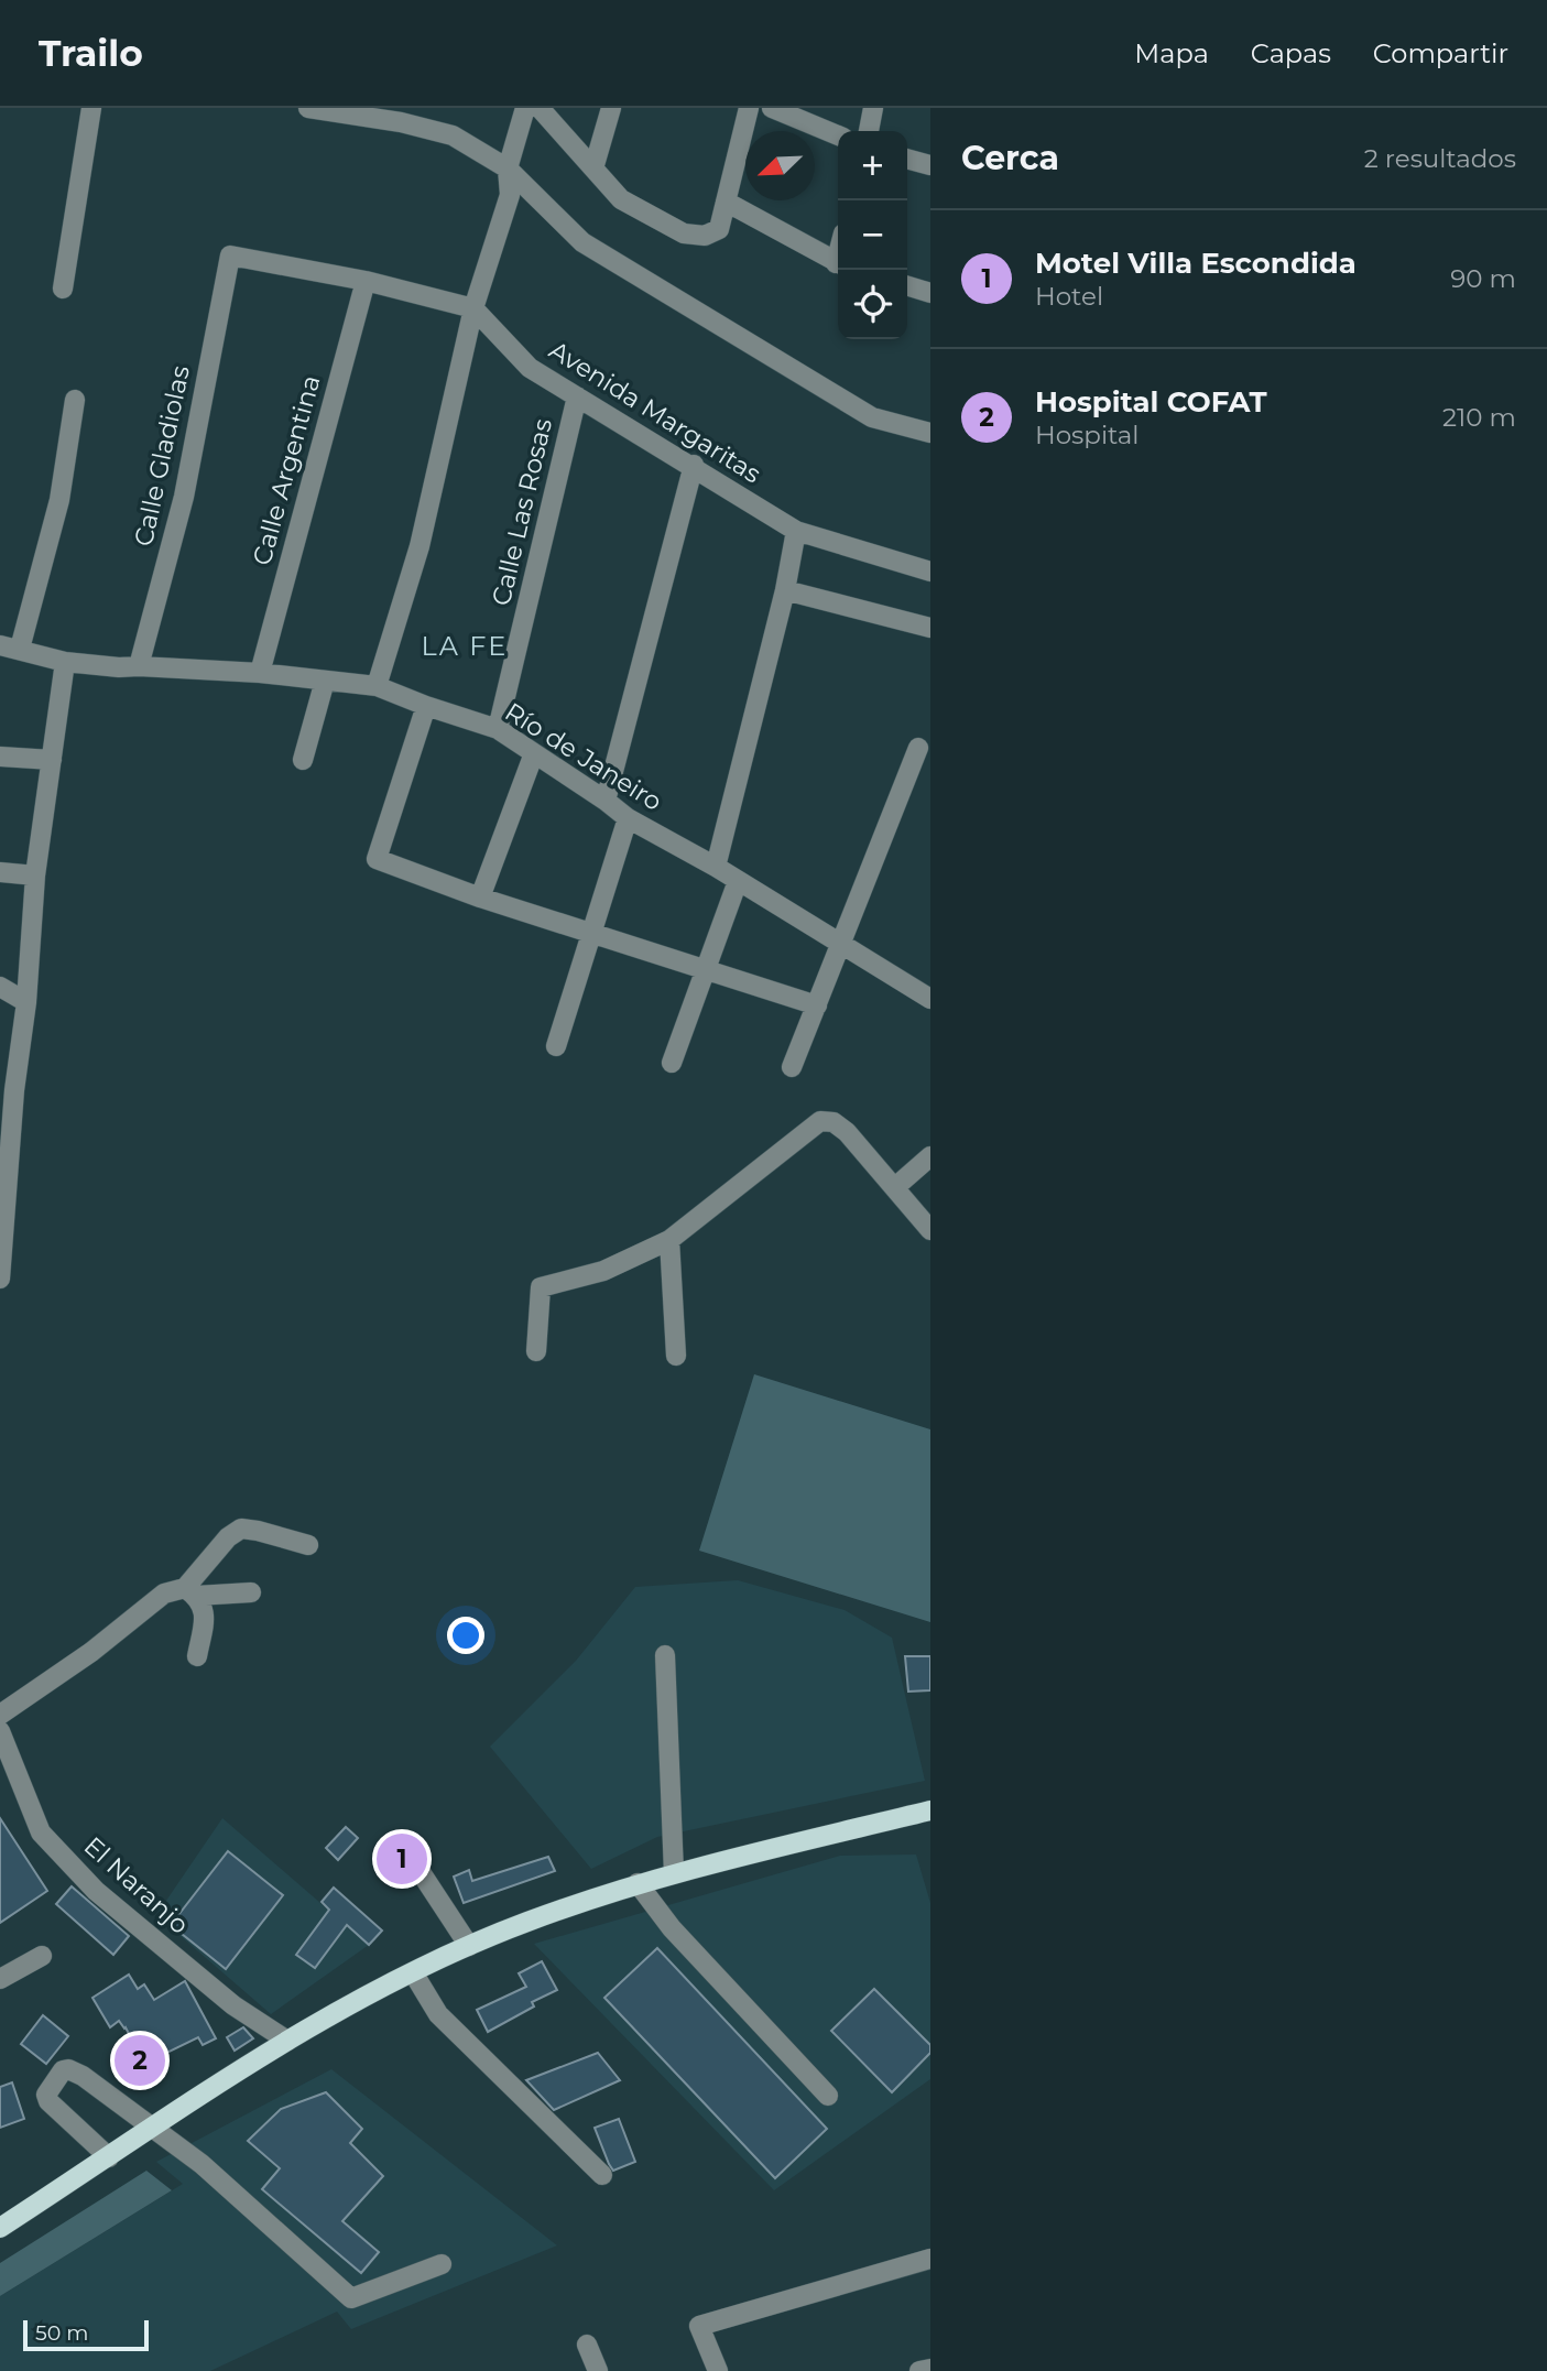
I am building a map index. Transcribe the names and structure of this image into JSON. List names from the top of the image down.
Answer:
{
  "streets": {
    "street": [
      "Avenida Margaritas",
      "Calle Gladiolas",
      "Calle Argentina",
      "Calle Las Rosas",
      "Río de Janeiro",
      "El Naranjo"
    ]
  },
  "crossings": [
    ["Avenida Margaritas", "Calle Las Rosas"],
    ["Calle Gladiolas", "Calle Argentina"],
    ["Calle Gladiolas", "Río de Janeiro"],
    ["Calle Argentina", "Río de Janeiro"],
    ["Calle Las Rosas", "Río de Janeiro"]
  ],
  "districts": ["LA FE"],
  "scale_bar": "50 m",
  "north": "bottom left",
  "page": {
    "header": "Trailo",
    "nav": ["Mapa", "Capas", "Compartir"],
    "heading": ["Cerca", "2 resultados"],
    "map_buttons": ["+", "−"],
    "list": [
      {
        "mark": "1",
        "name": "Motel Villa Escondida",
        "note": "Hotel",
        "value": "90 m"
      },
      {
        "mark": "2",
        "name": "Hospital COFAT",
        "note": "Hospital",
        "value": "210 m"
      }
    ],
    "pins": ["1", "2"],
    "scale": "50 m"
  }
}
